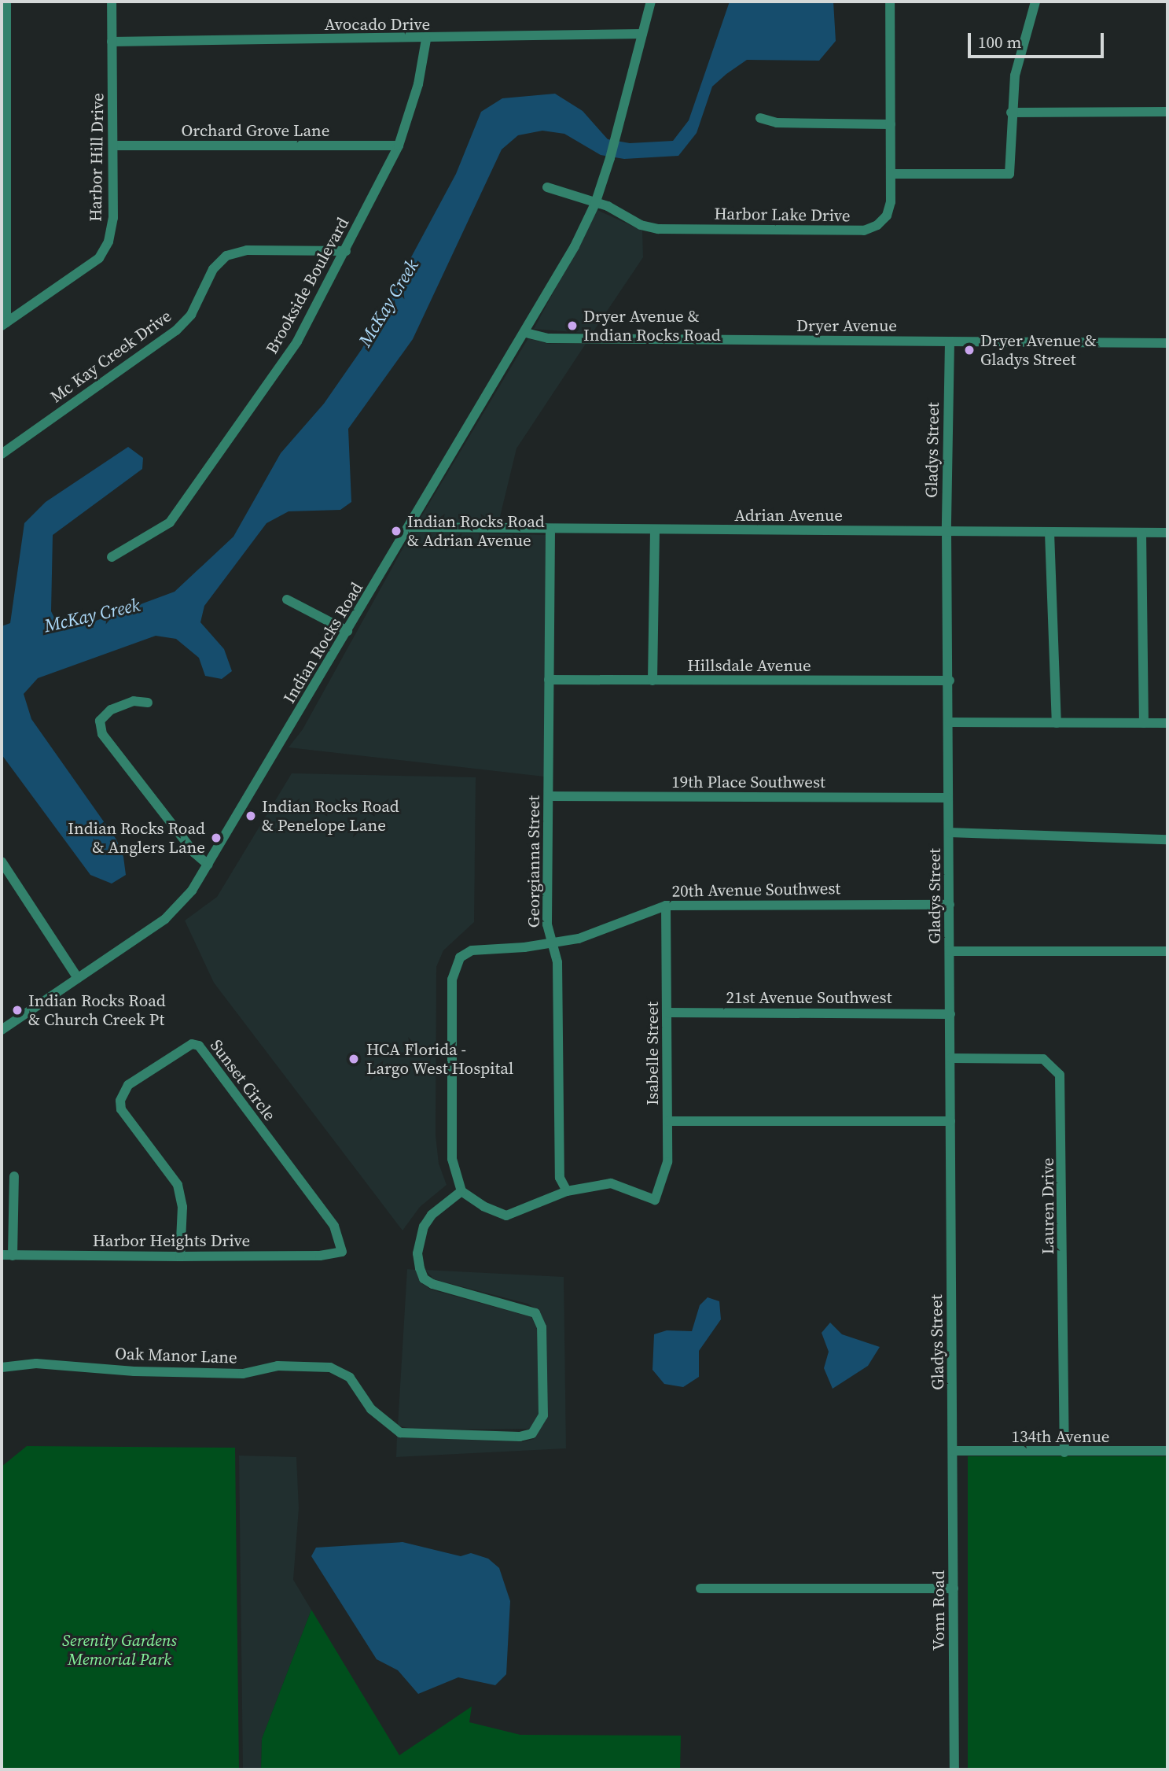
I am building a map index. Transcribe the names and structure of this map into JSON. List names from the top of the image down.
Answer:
{
  "streets": {
    "street": [
      "Avocado Drive",
      "Orchard Grove Lane",
      "Harbor Hill Drive",
      "Harbor Lake Drive",
      "Brookside Boulevard",
      "Dryer Avenue",
      "Mc Kay Creek Drive",
      "Gladys Street",
      "Adrian Avenue",
      "Indian Rocks Road",
      "Hillsdale Avenue",
      "19th Place Southwest",
      "Georgianna Street",
      "20th Avenue Southwest",
      "21st Avenue Southwest",
      "Isabelle Street",
      "Sunset Circle",
      "Lauren Drive",
      "Harbor Heights Drive",
      "Oak Manor Lane",
      "134th Avenue",
      "Vonn Road"
    ]
  },
  "crossings": [
    ["Avocado Drive", "Harbor Hill Drive"],
    ["Avocado Drive", "Brookside Boulevard"],
    ["Avocado Drive", "Indian Rocks Road"],
    ["Orchard Grove Lane", "Harbor Hill Drive"],
    ["Orchard Grove Lane", "Brookside Boulevard"],
    ["Harbor Lake Drive", "Indian Rocks Road"],
    ["Brookside Boulevard", "Mc Kay Creek Drive"],
    ["Dryer Avenue", "Gladys Street"],
    ["Dryer Avenue", "Indian Rocks Road"],
    ["Gladys Street", "Adrian Avenue"],
    ["Gladys Street", "Hillsdale Avenue"],
    ["Gladys Street", "19th Place Southwest"],
    ["Gladys Street", "20th Avenue Southwest"],
    ["Gladys Street", "21st Avenue Southwest"],
    ["Gladys Street", "Lauren Drive"],
    ["Gladys Street", "134th Avenue"],
    ["Gladys Street", "Vonn Road"],
    ["Adrian Avenue", "Indian Rocks Road"],
    ["Adrian Avenue", "Georgianna Street"],
    ["Hillsdale Avenue", "Georgianna Street"],
    ["19th Place Southwest", "Georgianna Street"],
    ["Georgianna Street", "20th Avenue Southwest"],
    ["Georgianna Street", "Isabelle Street"],
    ["20th Avenue Southwest", "Isabelle Street"],
    ["20th Avenue Southwest", "Oak Manor Lane"],
    ["21st Avenue Southwest", "Isabelle Street"],
    ["Sunset Circle", "Harbor Heights Drive"],
    ["Lauren Drive", "134th Avenue"],
    ["134th Avenue", "Vonn Road"]
  ],
  "water": ["McKay Creek"],
  "parks": ["Serenity Gardens Memorial Park"],
  "places": [
    "Dryer Avenue & Indian Rocks Road",
    "Dryer Avenue & Gladys Street",
    "Indian Rocks Road & Adrian Avenue",
    "Indian Rocks Road & Penelope Lane",
    "Indian Rocks Road & Anglers Lane",
    "Indian Rocks Road & Church Creek Pt",
    "HCA Florida - Largo West Hospital"
  ],
  "scale_bar": "100 m"
}
